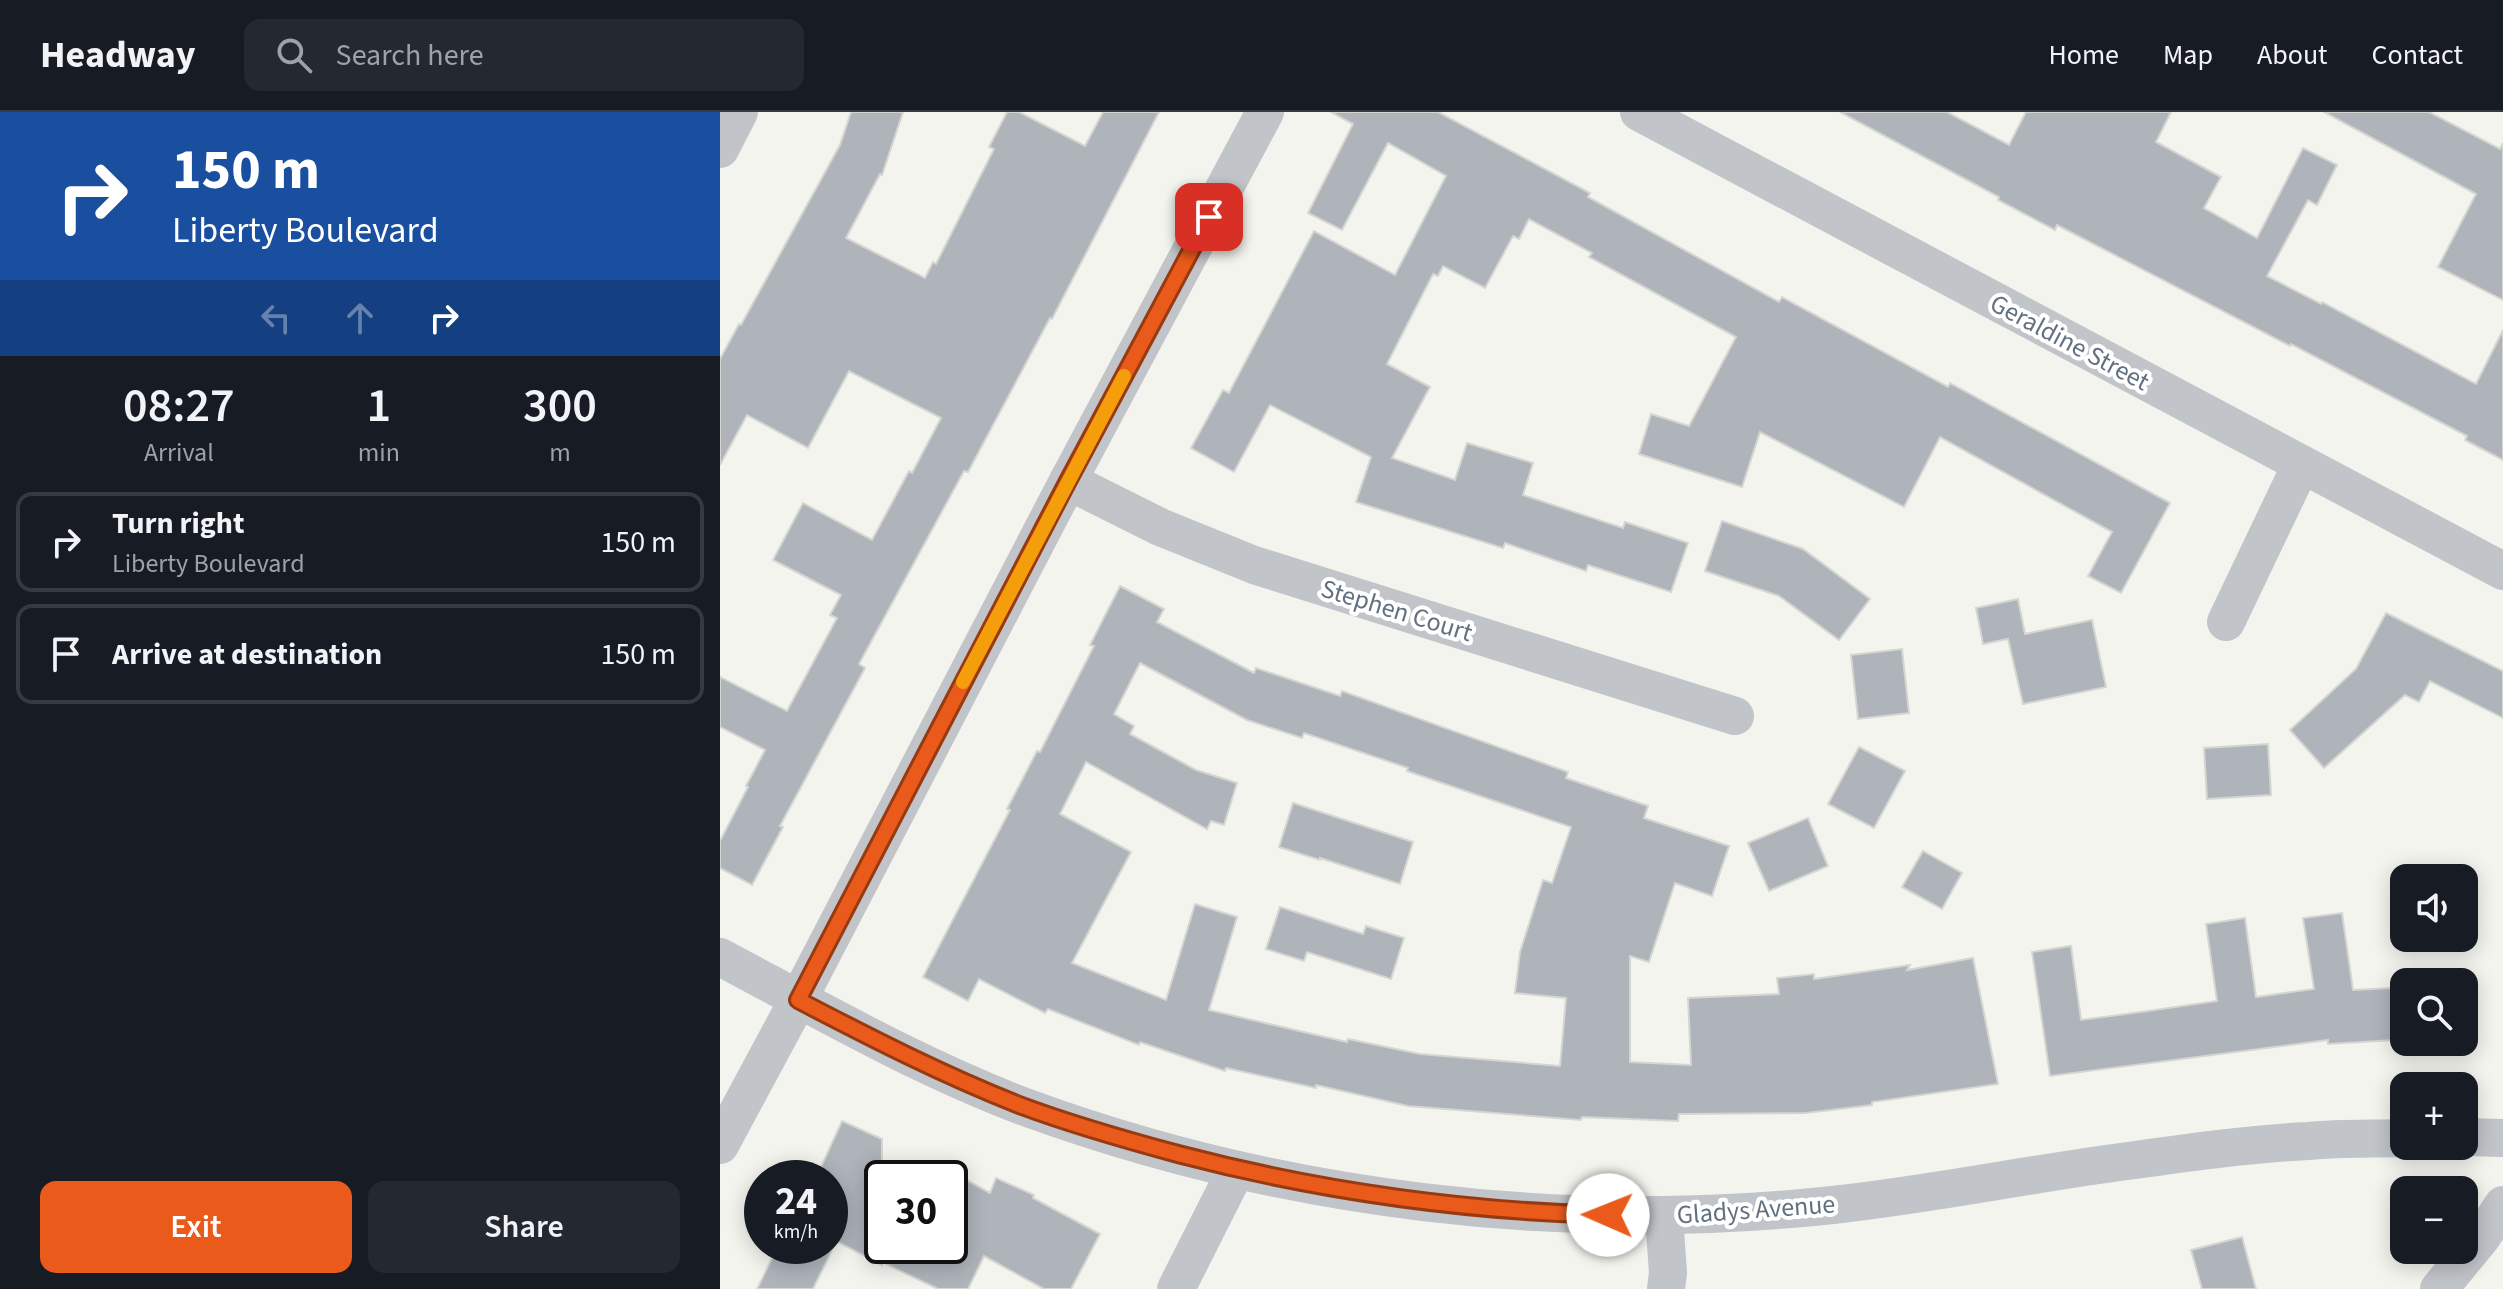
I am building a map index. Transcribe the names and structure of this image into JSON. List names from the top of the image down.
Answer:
{
  "streets": {
    "street": ["Geraldine Street", "Stephen Court", "Gladys Avenue"]
  },
  "page": {
    "header": "Headway",
    "search": "Search here",
    "nav": [
      "Home",
      "Map",
      "About",
      "Contact"
    ],
    "turn": ["150 m", "Liberty Boulevard"],
    "eta": [
      "08:27",
      "Arrival",
      "1",
      "min",
      "300",
      "m"
    ],
    "list": [
      {
        "name": "Turn right",
        "note": "Liberty Boulevard",
        "value": "150 m"
      },
      {
        "name": "Arrive at destination",
        "value": "150 m"
      }
    ],
    "map_buttons": ["+", "−"],
    "speed": "24 km/h",
    "limit": "30",
    "buttons": ["Exit", "Share"]
  }
}
